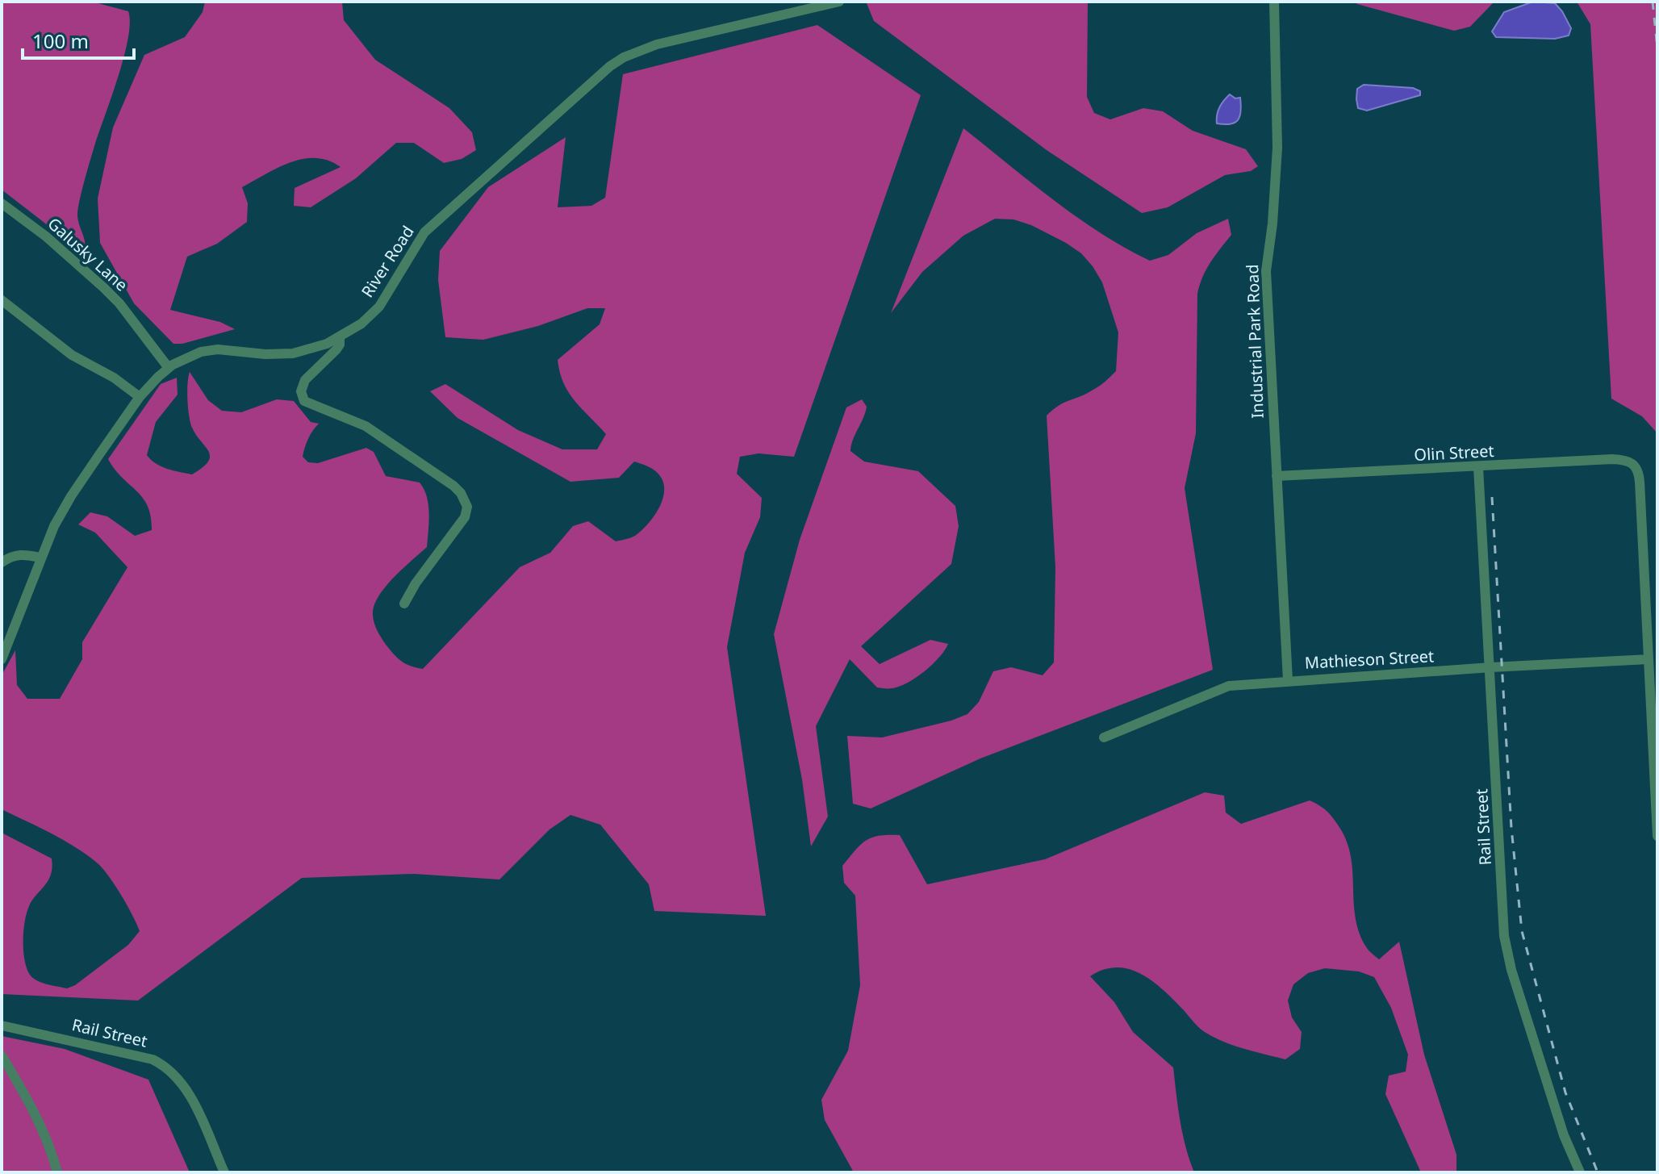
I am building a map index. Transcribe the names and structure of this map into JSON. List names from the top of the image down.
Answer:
{
  "streets": {
    "street": [
      "Galusky Lane",
      "River Road",
      "Industrial Park Road",
      "Olin Street",
      "Mathieson Street",
      "Rail Street"
    ]
  },
  "crossings": [
    ["Galusky Lane", "River Road"],
    ["Industrial Park Road", "Olin Street"],
    ["Industrial Park Road", "Mathieson Street"],
    ["Olin Street", "Mathieson Street"],
    ["Olin Street", "Rail Street"],
    ["Mathieson Street", "Rail Street"]
  ],
  "scale_bar": "100 m"
}
